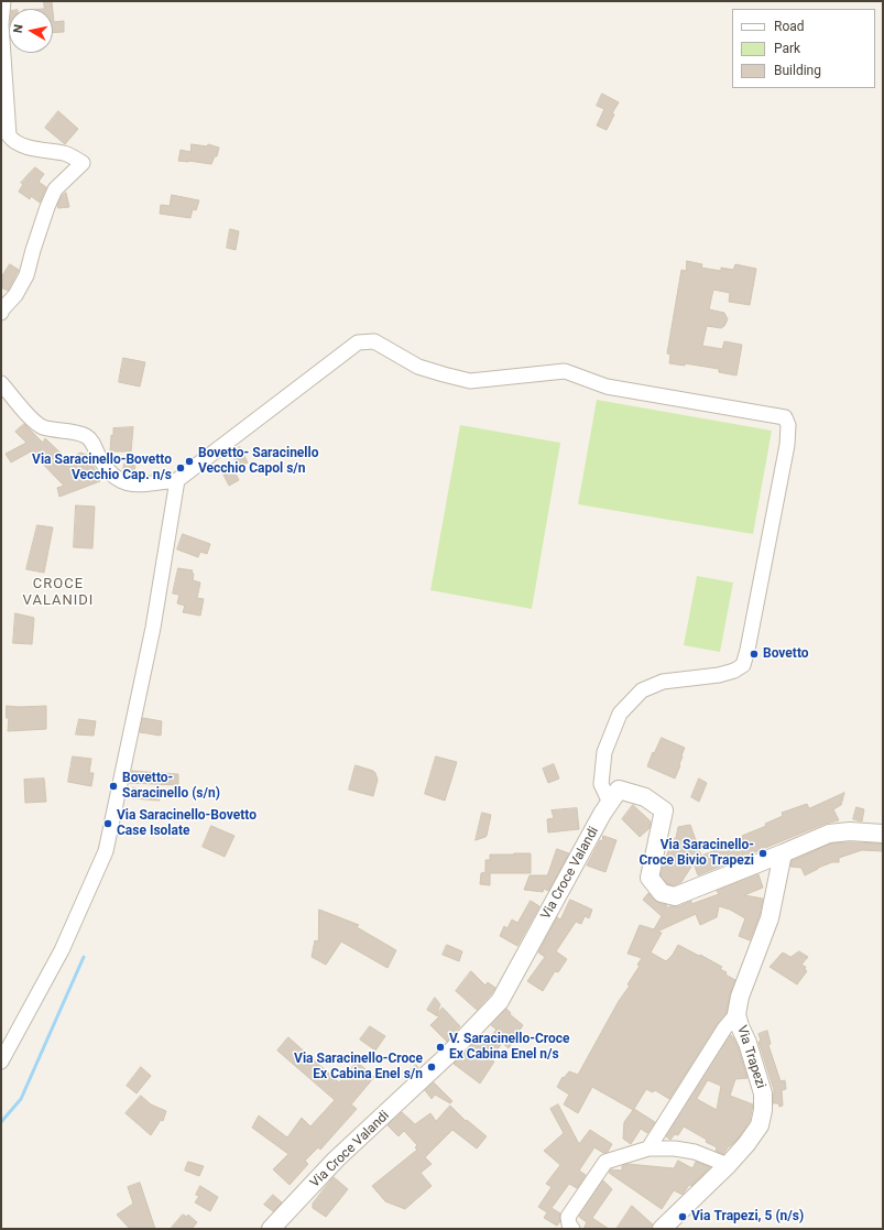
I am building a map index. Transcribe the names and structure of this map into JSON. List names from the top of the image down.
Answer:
{
  "streets": {
    "street": ["Via Croce Valandi", "Via Trapezi"]
  },
  "crossings": [
    ["Via Croce Valandi", "Via Trapezi"]
  ],
  "districts": ["CROCE VALANIDI"],
  "places": [
    "Bovetto- Saracinello Vecchio Capol s/n",
    "Via Saracinello-Bovetto Vecchio Cap. n/s",
    "Bovetto",
    "Bovetto- Saracinello (s/n)",
    "Via Saracinello-Bovetto Case Isolate",
    "Via Saracinello- Croce Bivio Trapezi",
    "V. Saracinello-Croce Ex Cabina Enel n/s",
    "Via Saracinello-Croce Ex Cabina Enel s/n",
    "Via Trapezi, 5 (n/s)"
  ],
  "legend": ["Road", "Park", "Building"],
  "north": "left"
}
